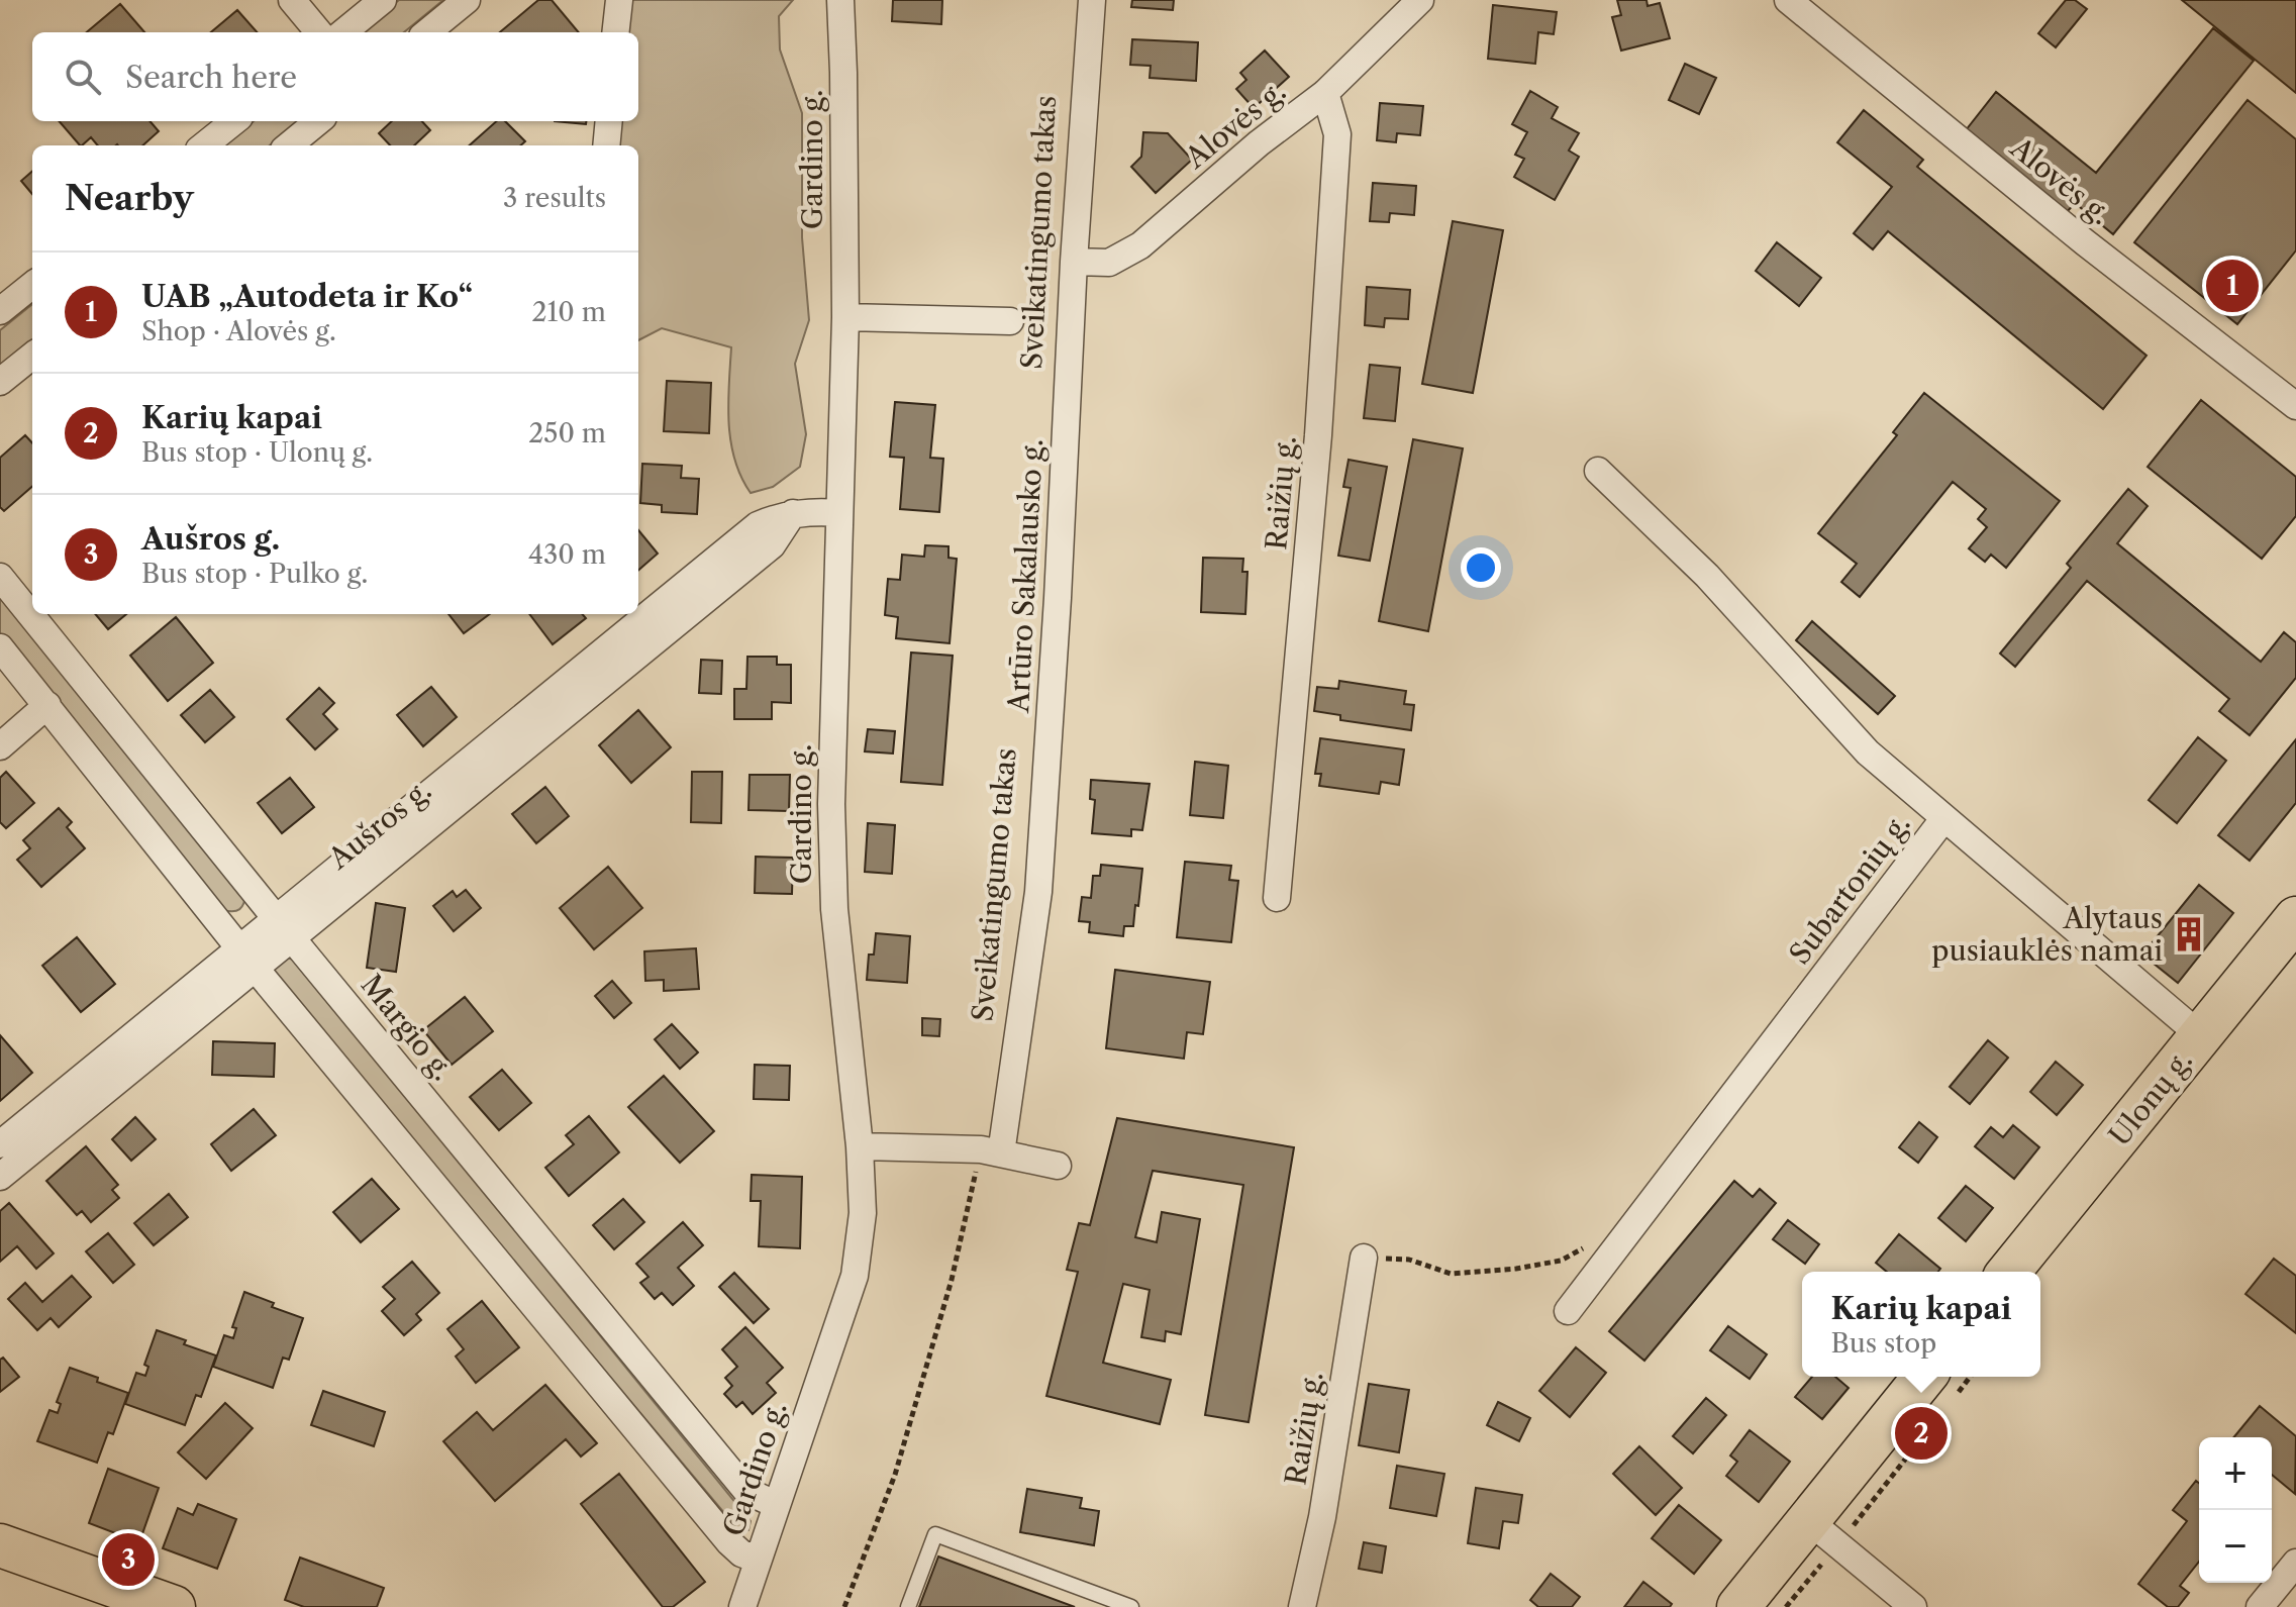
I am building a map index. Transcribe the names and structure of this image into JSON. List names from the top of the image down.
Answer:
{
  "streets": {
    "main road": ["Ulonų g."],
    "street": [
      "Alovės g.",
      "Gardino g.",
      "Raižių g.",
      "Artūro Sakalausko g.",
      "Aušros g.",
      "Subartonių g.",
      "Margio g."
    ]
  },
  "crossings": [
    ["Alovės g.", "Raižių g."],
    ["Alovės g.", "Artūro Sakalausko g."],
    ["Gardino g.", "Aušros g."],
    ["Gardino g.", "Margio g."],
    ["Aušros g.", "Margio g."]
  ],
  "places": {
    "building": ["Alytaus pusiauklės namai"]
  },
  "page": {
    "search": "Search here",
    "heading": ["Nearby", "3 results"],
    "list": [
      {
        "mark": "1",
        "name": "UAB „Autodeta ir Ko“",
        "note": "Shop · Alovės g.",
        "value": "210 m"
      },
      {
        "mark": "2",
        "name": "Karių kapai",
        "note": "Bus stop · Ulonų g.",
        "value": "250 m"
      },
      {
        "mark": "3",
        "name": "Aušros g.",
        "note": "Bus stop · Pulko g.",
        "value": "430 m"
      }
    ],
    "pins": ["1", "2", "3"],
    "popup": ["Karių kapai", "Bus stop"],
    "map_buttons": ["+", "−"]
  }
}
